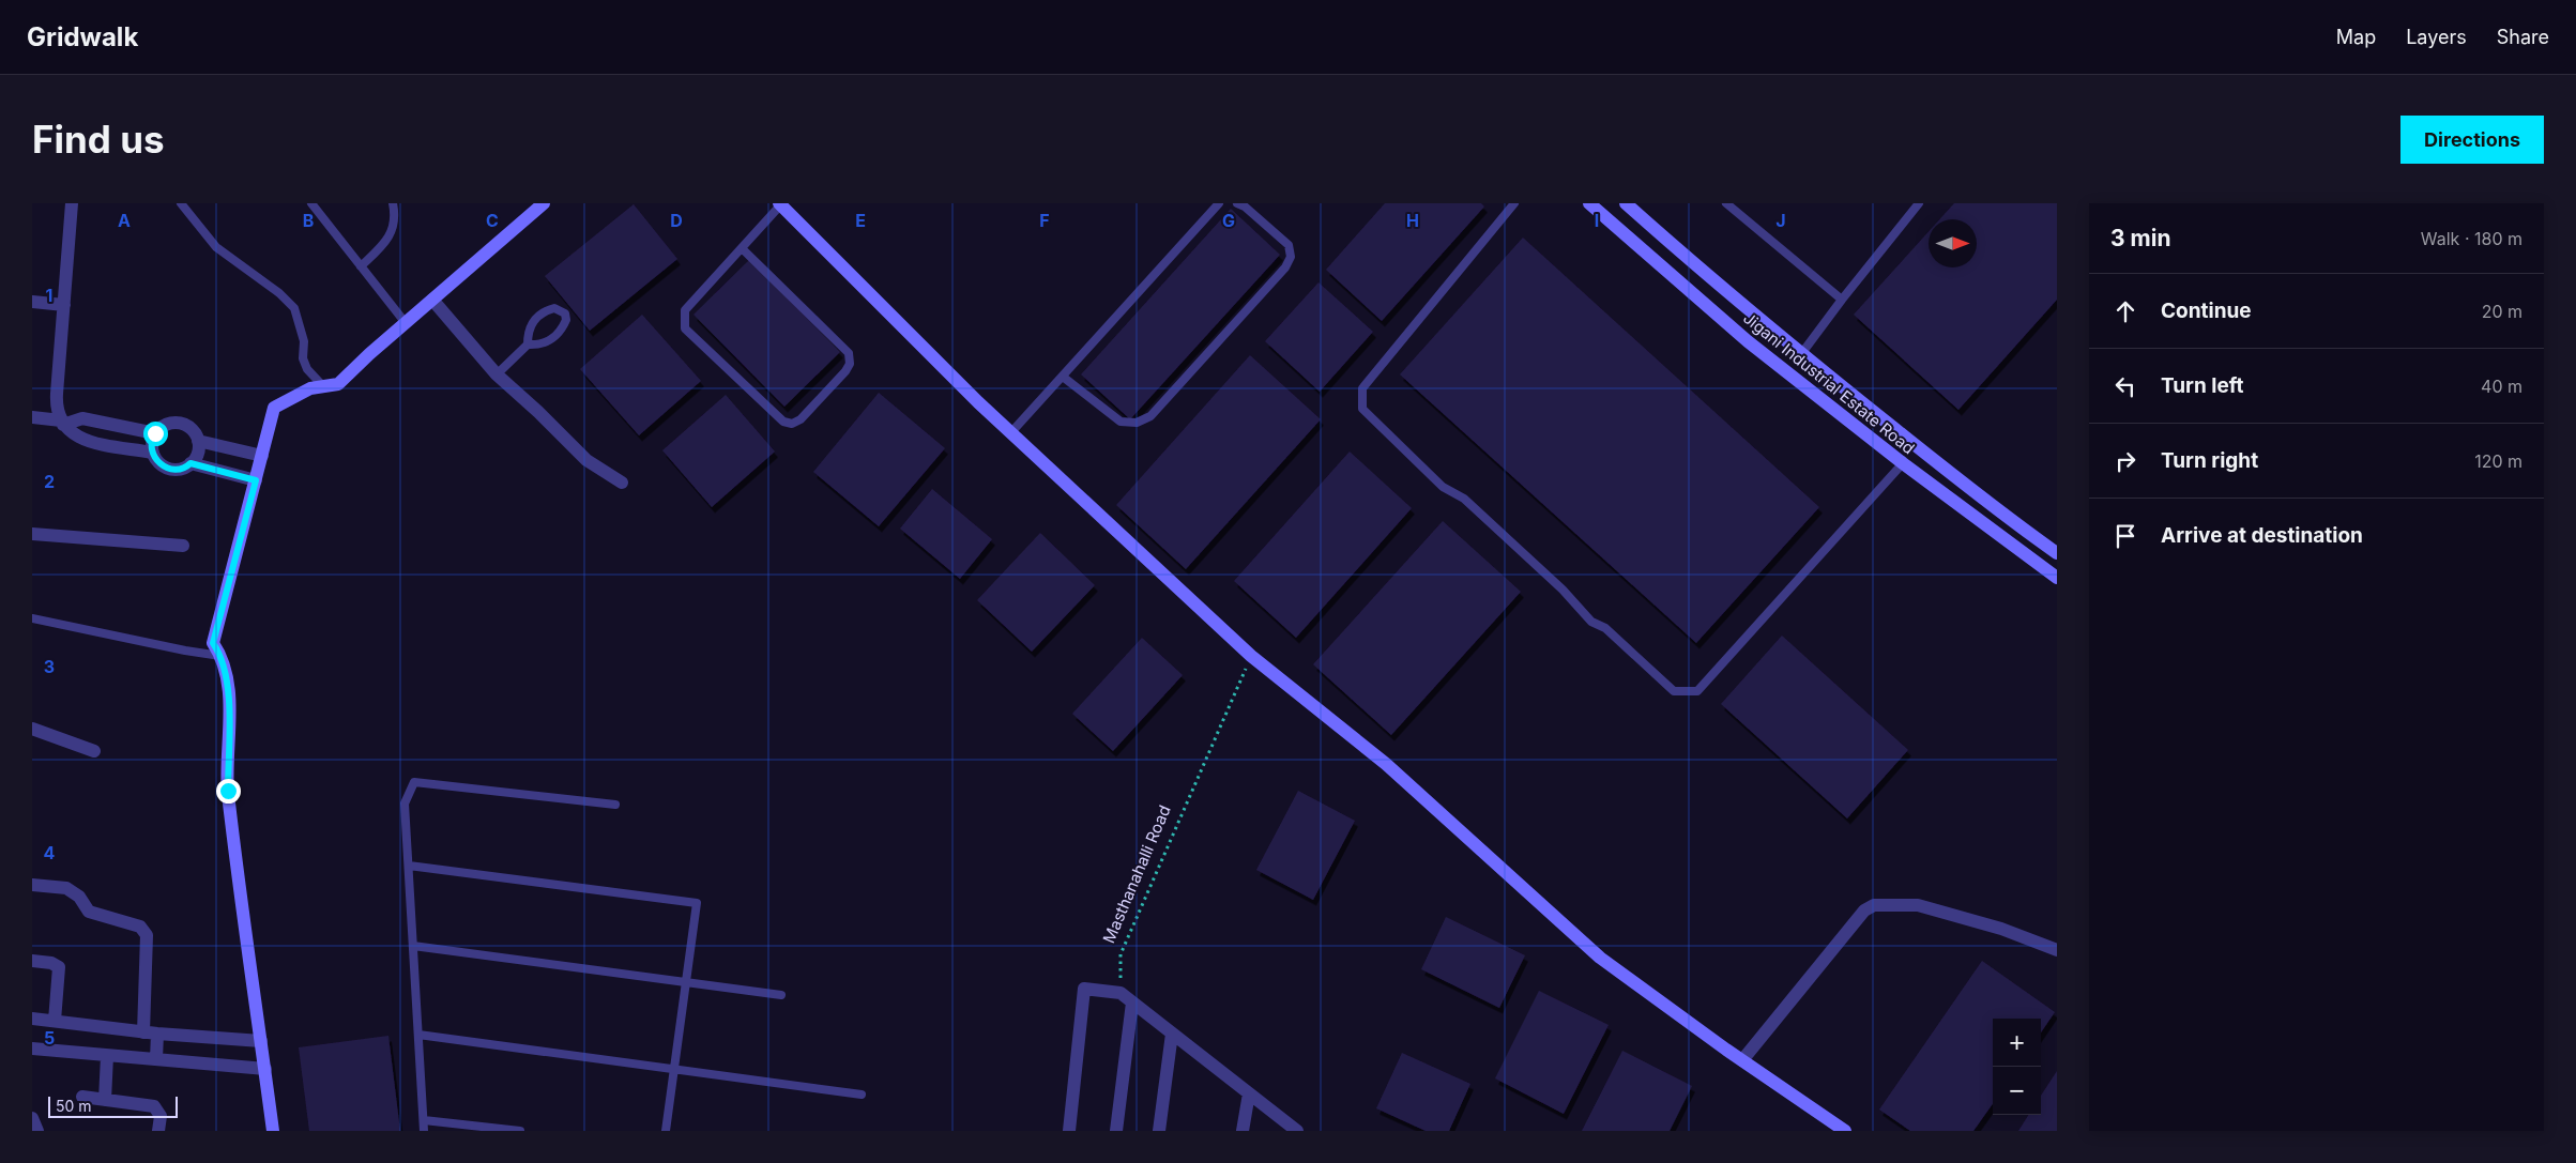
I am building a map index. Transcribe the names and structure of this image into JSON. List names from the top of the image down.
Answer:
{
  "streets": {
    "street": ["Jigani Industrial Estate Road"],
    "path": ["Masthanahalli Road"]
  },
  "scale_bar": "50 m",
  "north": "right",
  "page": {
    "header": "Gridwalk",
    "nav": ["Map", "Layers", "Share"],
    "buttons": "Directions",
    "title": "Find us",
    "heading": ["3 min", "Walk · 180 m"],
    "list": [
      ["Continue", "20 m"],
      ["Turn left", "40 m"],
      ["Turn right", "120 m"],
      "Arrive at destination"
    ],
    "map_buttons": ["+", "−"],
    "scale": "50 m"
  },
  "grid": {
    "columns": [
      "A",
      "B",
      "C",
      "D",
      "E",
      "F",
      "G",
      "H",
      "I",
      "J"
    ],
    "rows": [
      "1",
      "2",
      "3",
      "4",
      "5"
    ]
  }
}
